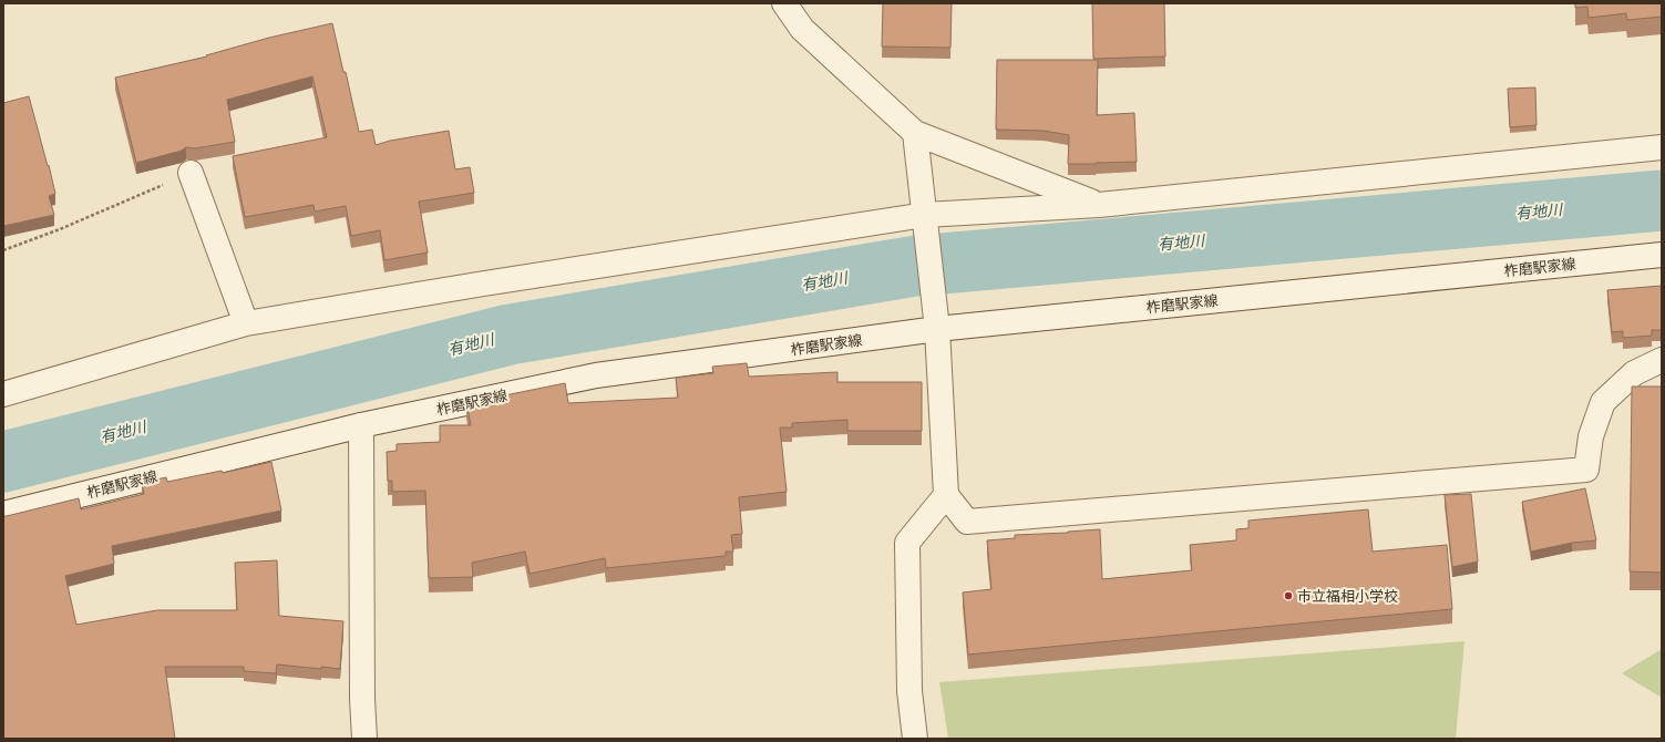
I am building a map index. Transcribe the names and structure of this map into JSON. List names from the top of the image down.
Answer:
{
  "streets": {
    "street": ["柞磨駅家線"]
  },
  "water": ["有地川"],
  "places": ["市立福相小学校"]
}
